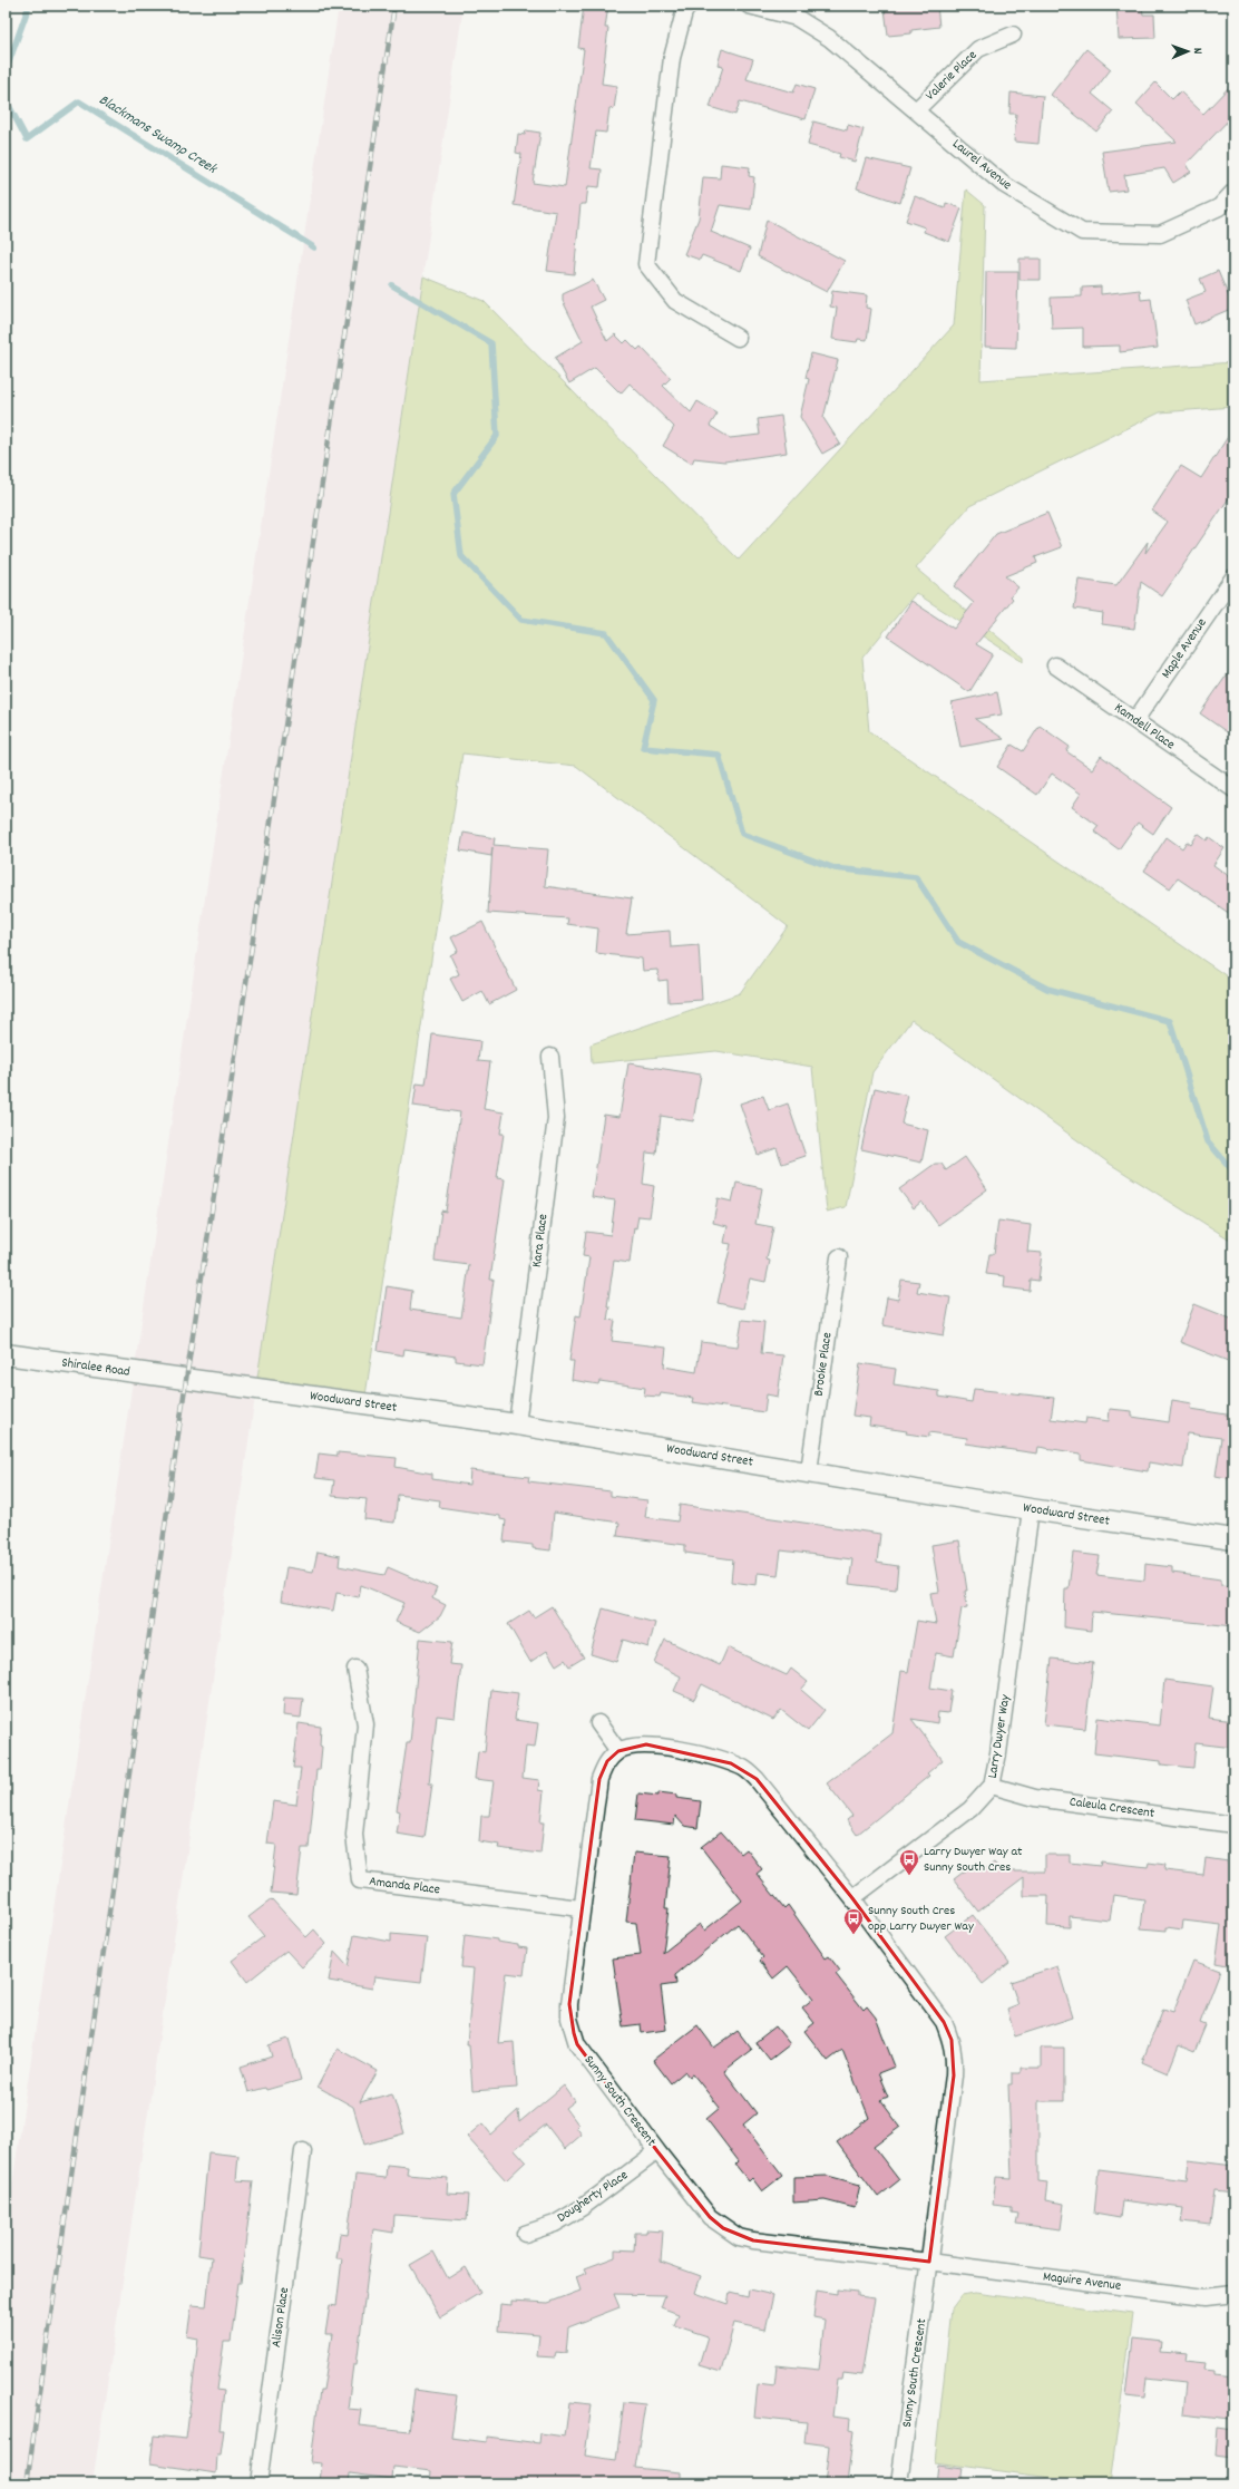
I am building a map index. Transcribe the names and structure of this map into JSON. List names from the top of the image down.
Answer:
{
  "streets": {
    "street": [
      "Valerie Place",
      "Laurel Avenue",
      "Maple Avenue",
      "Kamdell Place",
      "Kara Place",
      "Brooke Place",
      "Shiralee Road",
      "Woodward Street",
      "Larry Dwyer Way",
      "Caleula Crescent",
      "Amanda Place",
      "Sunny South Crescent",
      "Dougherty Place",
      "Maguire Avenue",
      "Alison Place"
    ]
  },
  "crossings": [
    ["Valerie Place", "Laurel Avenue"],
    ["Maple Avenue", "Kamdell Place"],
    ["Kara Place", "Woodward Street"],
    ["Brooke Place", "Woodward Street"],
    ["Shiralee Road", "Woodward Street"],
    ["Woodward Street", "Larry Dwyer Way"],
    ["Larry Dwyer Way", "Caleula Crescent"],
    ["Larry Dwyer Way", "Sunny South Crescent"],
    ["Amanda Place", "Sunny South Crescent"],
    ["Sunny South Crescent", "Dougherty Place"],
    ["Sunny South Crescent", "Maguire Avenue"]
  ],
  "water": ["Blackmans Swamp Creek"],
  "places": {
    "bus stop": ["Larry Dwyer Way at Sunny South Cres", "Sunny South Cres opp Larry Dwyer Way"]
  },
  "north": "right"
}
